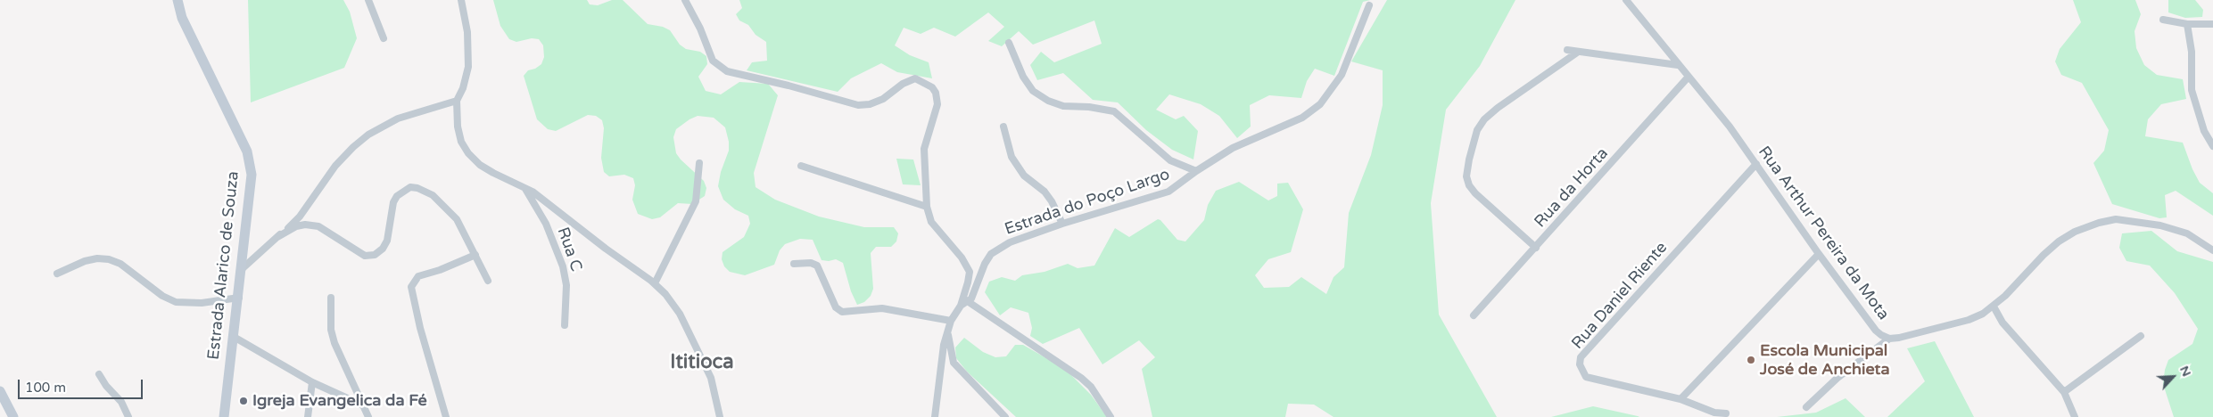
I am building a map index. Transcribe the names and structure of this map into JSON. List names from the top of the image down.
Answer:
{
  "streets": {
    "main road": ["Estrada Alarico de Souza"],
    "street": [
      "Rua da Horta",
      "Estrada do Poço Largo",
      "Rua Arthur Pereira da Mota",
      "Rua C",
      "Rua Daniel Riente"
    ]
  },
  "crossings": [
    ["Rua da Horta", "Rua Arthur Pereira da Mota"],
    ["Rua Arthur Pereira da Mota", "Rua Daniel Riente"]
  ],
  "districts": ["Ititioca"],
  "places": ["Escola Municipal José de Anchieta", "Igreja Evangelica da Fé"],
  "scale_bar": "100 m",
  "north": "top right"
}
